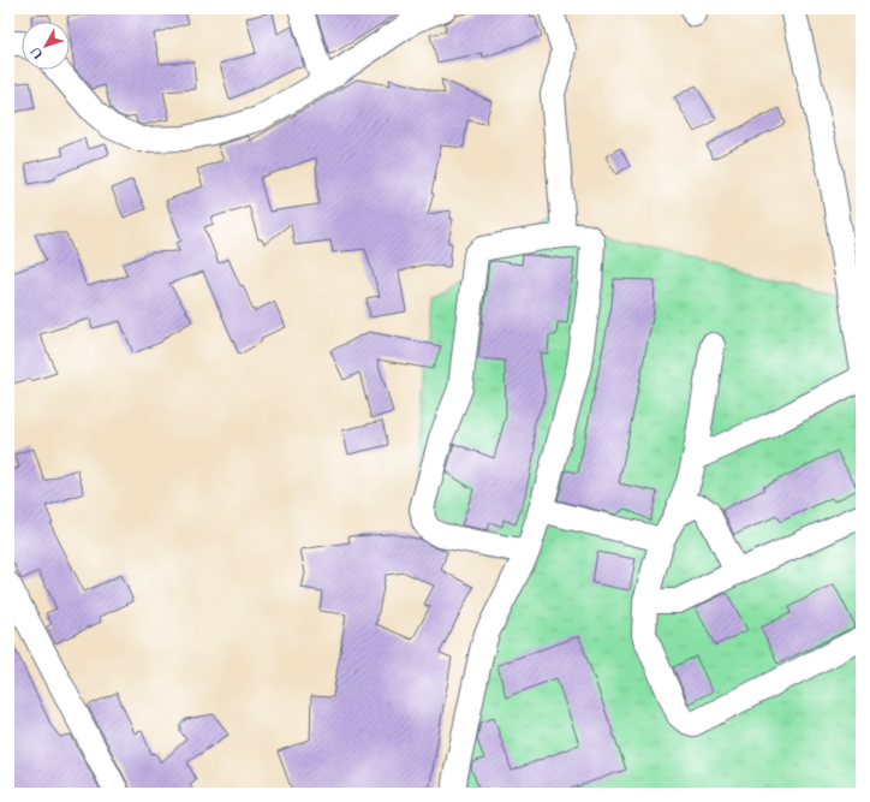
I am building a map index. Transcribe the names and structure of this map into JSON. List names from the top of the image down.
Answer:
{
  "north": "bottom left"
}
